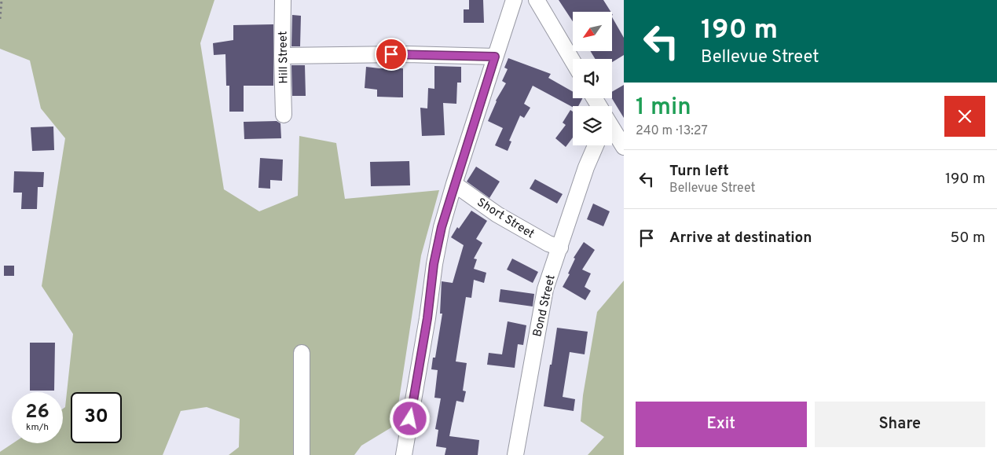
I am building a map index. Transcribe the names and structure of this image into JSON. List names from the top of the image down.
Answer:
{
  "streets": {
    "street": ["Hill Street", "Short Street", "Bond Street"]
  },
  "crossings": [
    ["Short Street", "Bond Street"]
  ],
  "north": "bottom left",
  "page": {
    "turn": ["190 m", "Bellevue Street"],
    "heading": ["1 min", "240 m · 13:27"],
    "list": [
      {
        "name": "Turn left",
        "note": "Bellevue Street",
        "value": "190 m"
      },
      {
        "name": "Arrive at destination",
        "value": "50 m"
      }
    ],
    "speed": "26 km/h",
    "limit": "30",
    "buttons": ["Exit", "Share"]
  }
}
